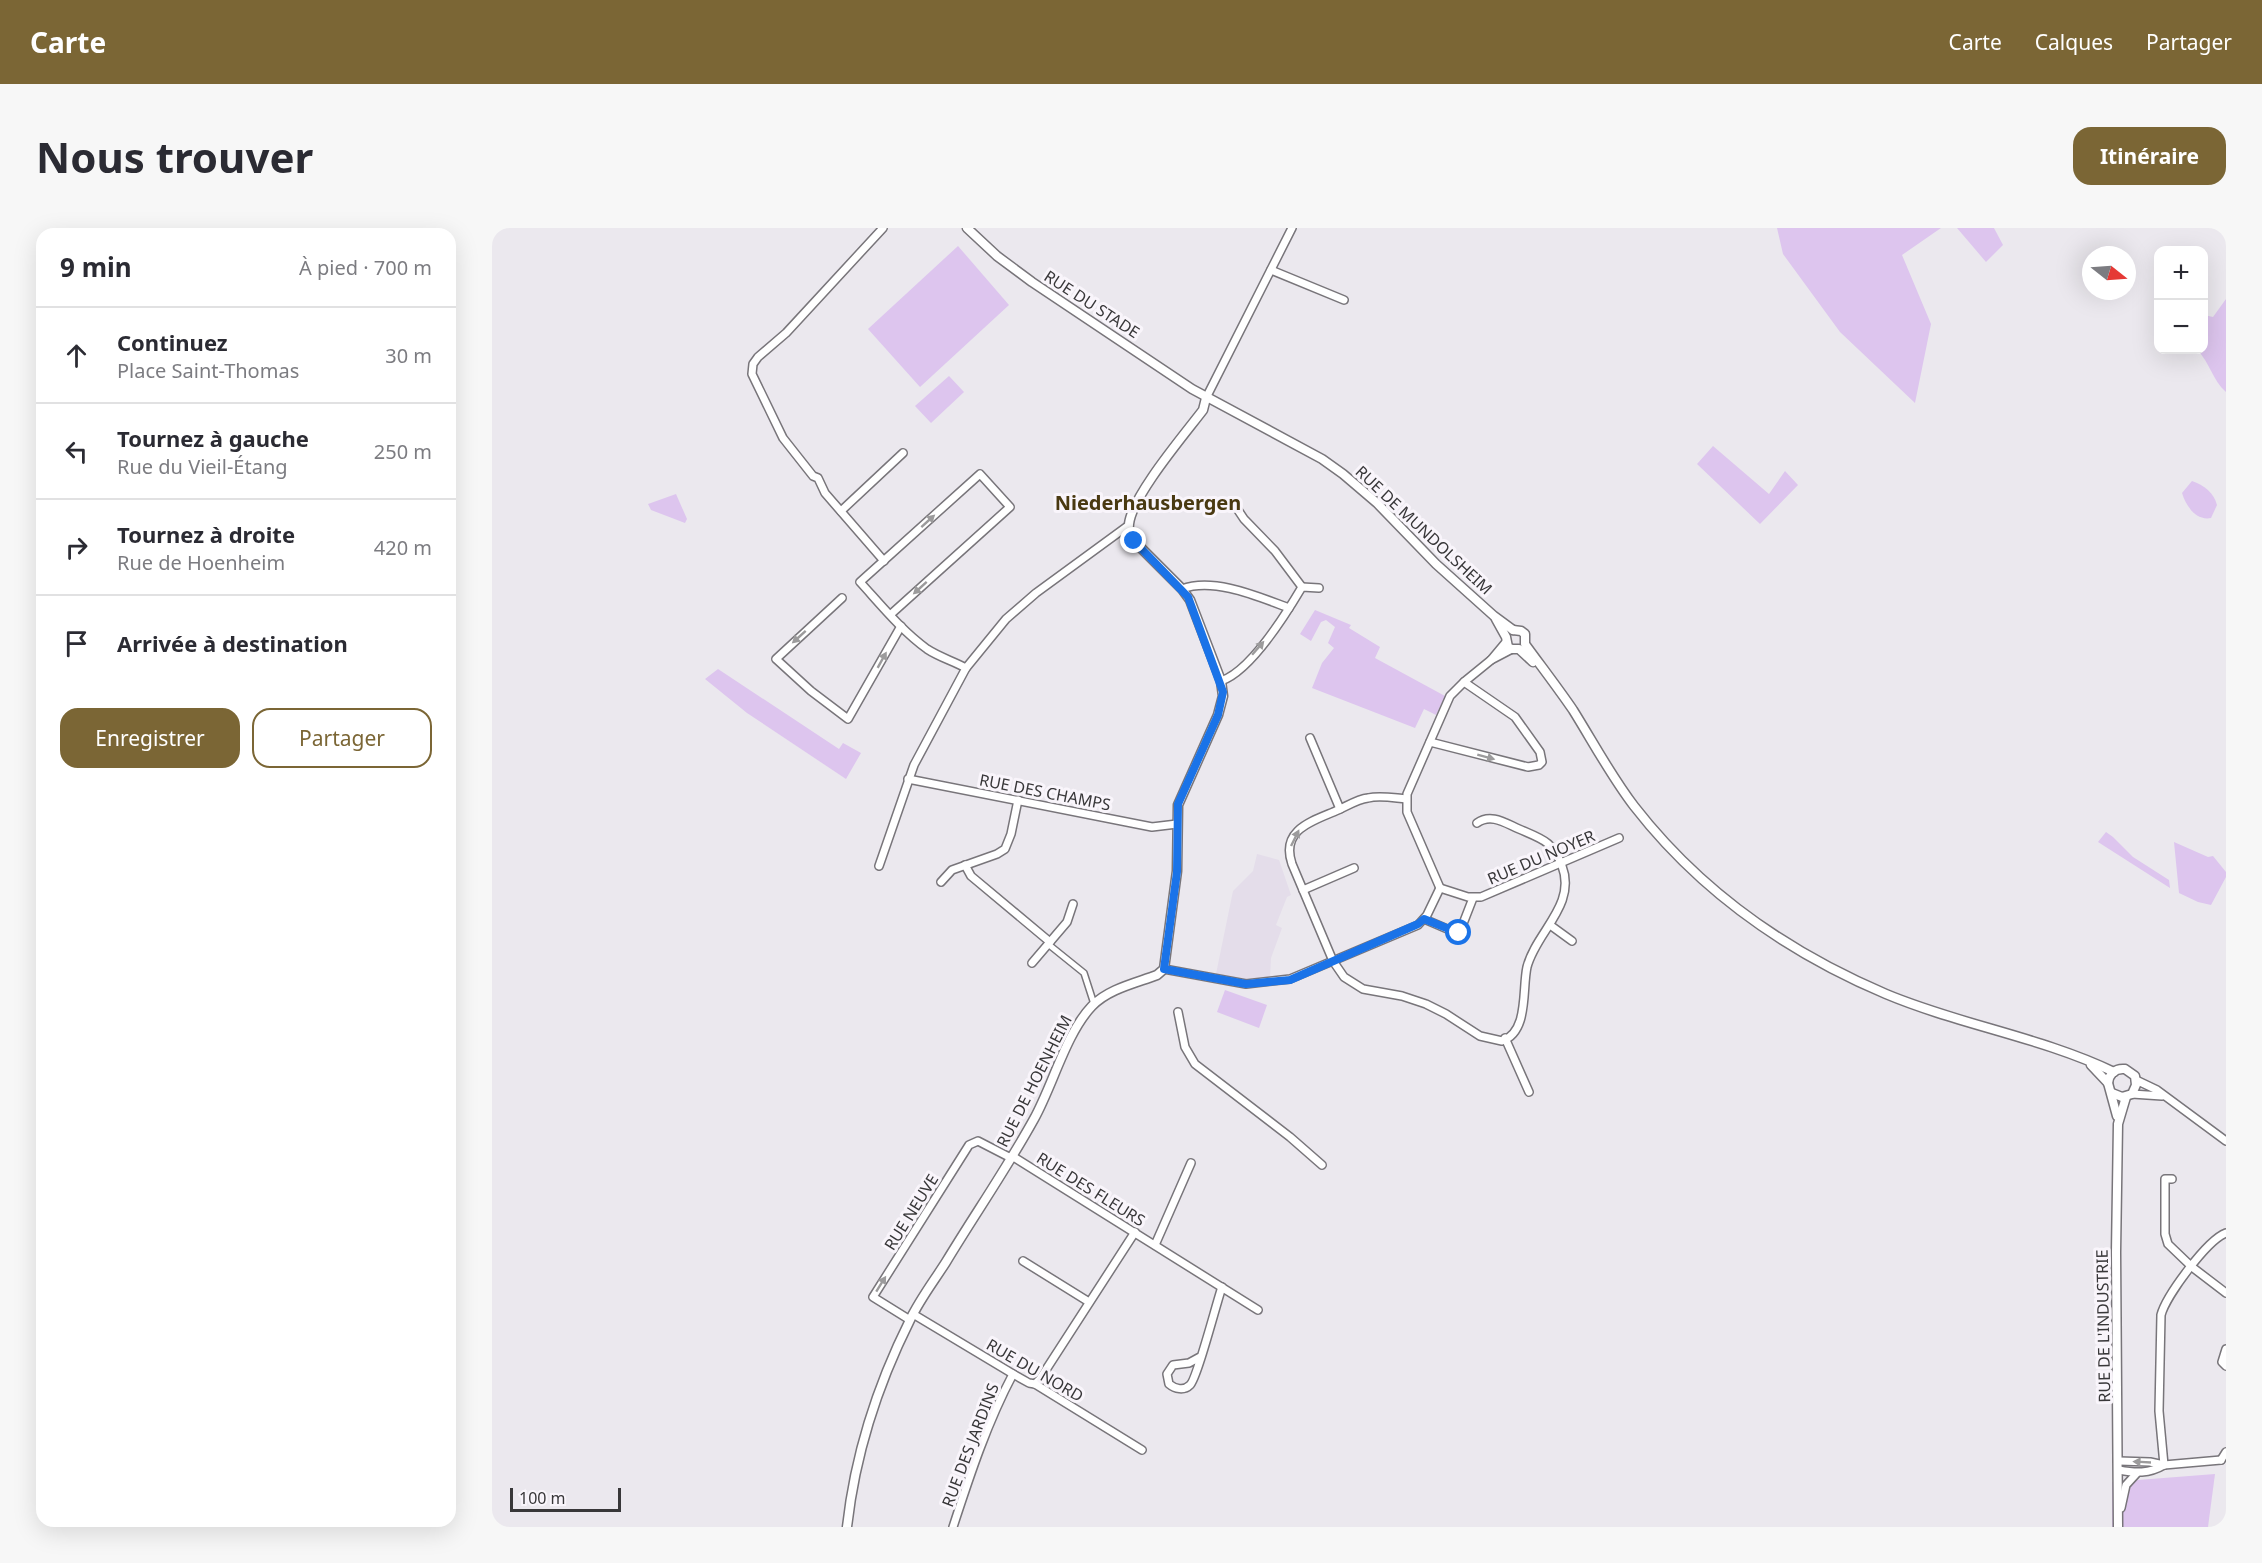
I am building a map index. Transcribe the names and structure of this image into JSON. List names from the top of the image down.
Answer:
{
  "streets": {
    "street": [
      "RUE DU STADE",
      "RUE DE MUNDOLSHEIM",
      "RUE DES CHAMPS",
      "RUE DU NOYER",
      "RUE DE HOENHEIM",
      "RUE DES FLEURS",
      "RUE NEUVE",
      "RUE DE L'INDUSTRIE",
      "RUE DU NORD",
      "RUE DES JARDINS"
    ]
  },
  "crossings": [
    ["RUE DU STADE", "RUE DE MUNDOLSHEIM"],
    ["RUE DE HOENHEIM", "RUE DES FLEURS"],
    ["RUE DE HOENHEIM", "RUE NEUVE"],
    ["RUE DE HOENHEIM", "RUE DU NORD"],
    ["RUE DES FLEURS", "RUE NEUVE"],
    ["RUE NEUVE", "RUE DU NORD"],
    ["RUE DU NORD", "RUE DES JARDINS"]
  ],
  "districts": ["Niederhausbergen"],
  "scale_bar": "100 m",
  "north": "right",
  "page": {
    "header": "Carte",
    "nav": ["Carte", "Calques", "Partager"],
    "buttons": [
      "Itinéraire",
      ["Enregistrer", "Partager"]
    ],
    "title": "Nous trouver",
    "heading": ["9 min", "À pied · 700 m"],
    "map_buttons": ["+", "−"],
    "list": [
      ["Continuez", "Place Saint-Thomas", "30 m"],
      ["Tournez à gauche", "Rue du Vieil-Étang", "250 m"],
      ["Tournez à droite", "Rue de Hoenheim", "420 m"],
      "Arrivée à destination"
    ],
    "scale": "100 m"
  }
}
